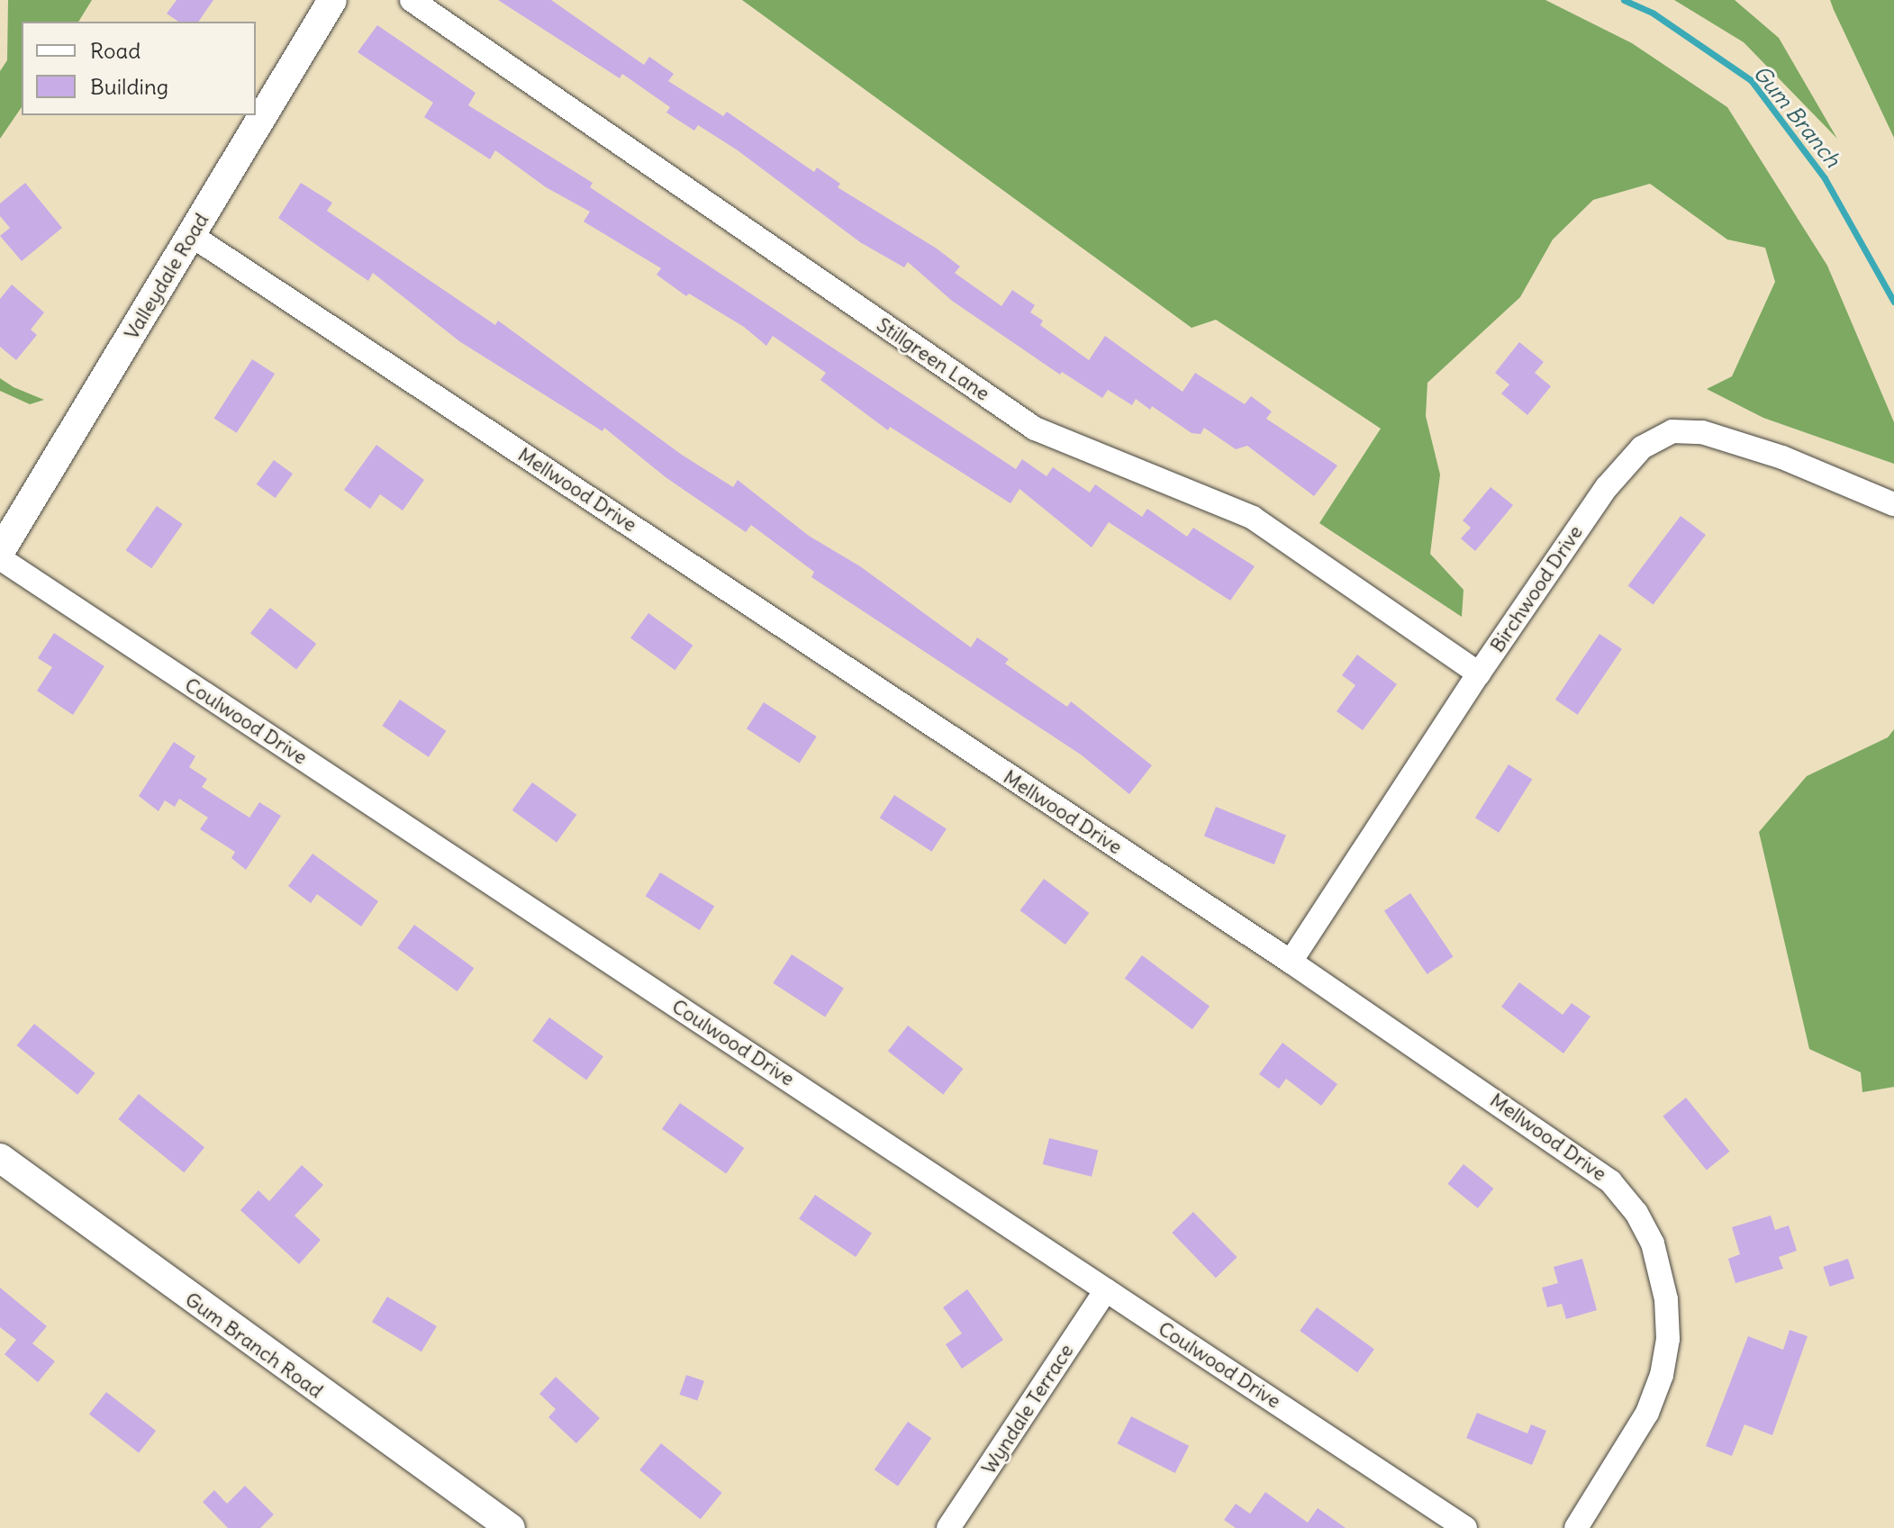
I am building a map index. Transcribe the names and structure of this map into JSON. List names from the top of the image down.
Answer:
{
  "streets": {
    "street": [
      "Valleydale Road",
      "Stillgreen Lane",
      "Mellwood Drive",
      "Birchwood Drive",
      "Coulwood Drive",
      "Gum Branch Road",
      "Wyndale Terrace"
    ]
  },
  "crossings": [
    ["Valleydale Road", "Mellwood Drive"],
    ["Stillgreen Lane", "Birchwood Drive"],
    ["Mellwood Drive", "Birchwood Drive"],
    ["Coulwood Drive", "Wyndale Terrace"]
  ],
  "water": ["Gum Branch"],
  "legend": ["Road", "Building"]
}
